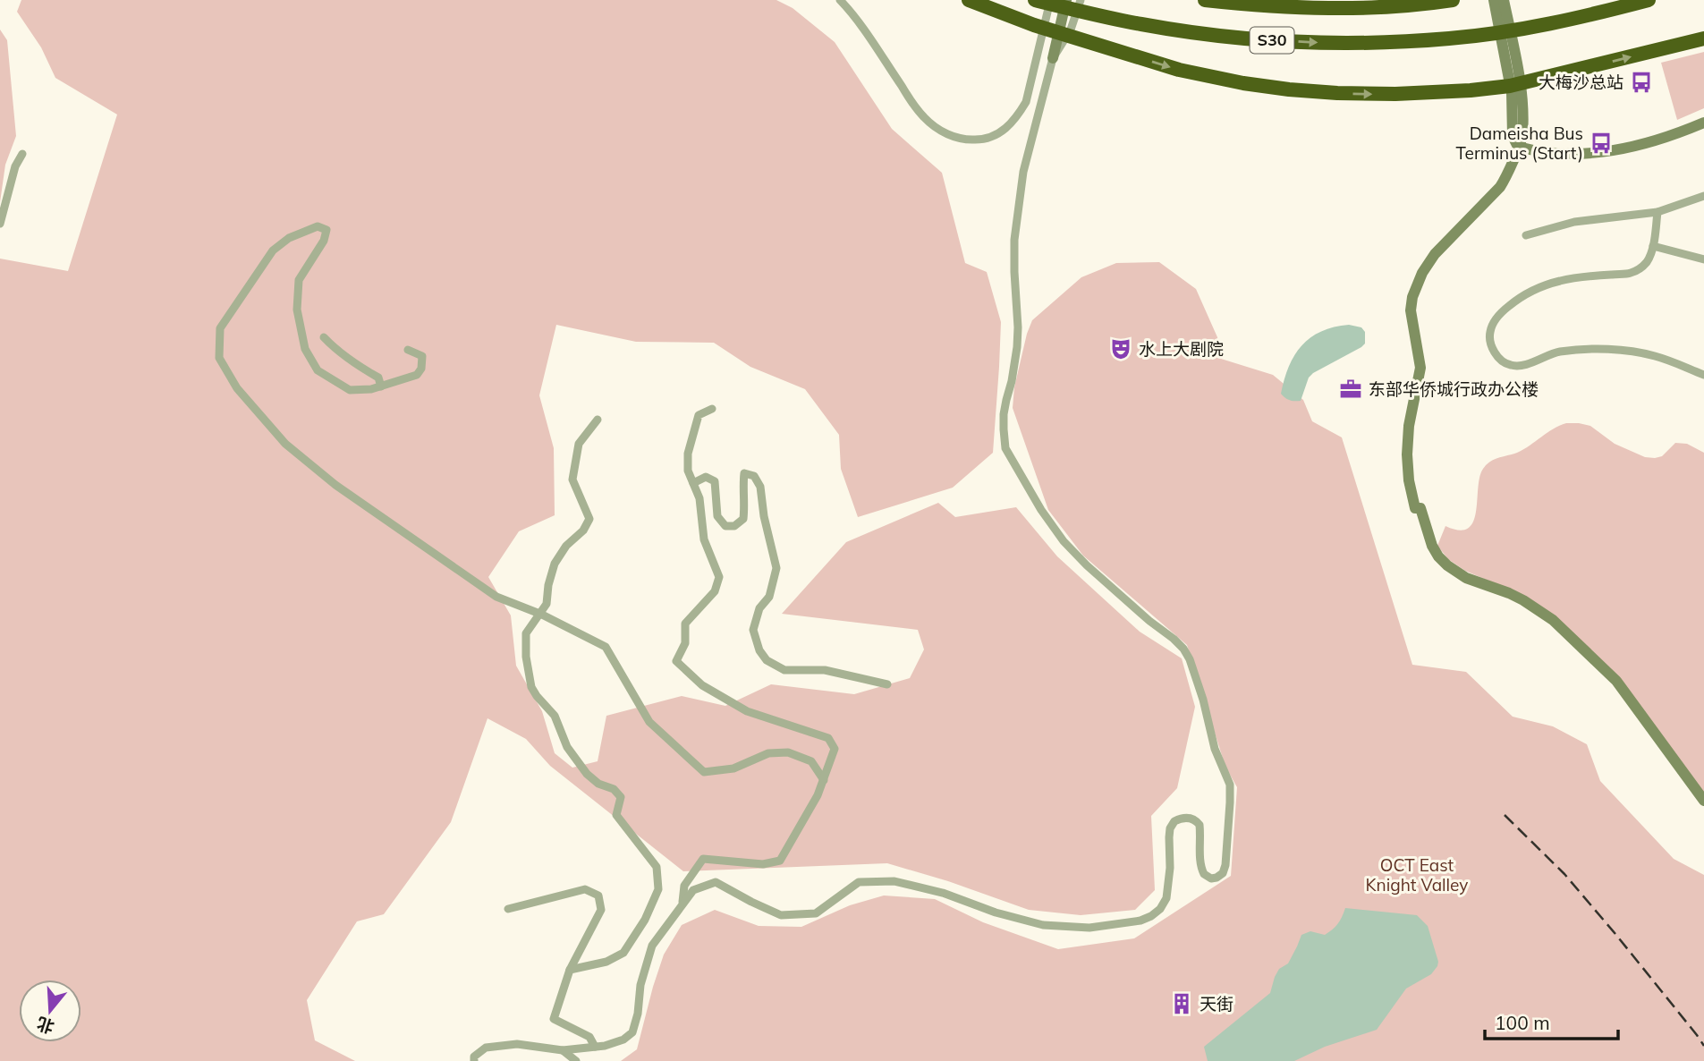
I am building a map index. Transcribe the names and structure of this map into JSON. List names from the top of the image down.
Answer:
{
  "streets": {
    "highway": ["S30"]
  },
  "parks": ["OCT East Knight Valley"],
  "places": {
    "bus stop": ["大梅沙总站", "Dameisha Bus Terminus (Start)"],
    "theatre": ["水上大剧院"],
    "office": ["东部华侨城行政办公楼"],
    "building": ["天街"]
  },
  "scale_bar": "100 m",
  "north": "bottom"
}
